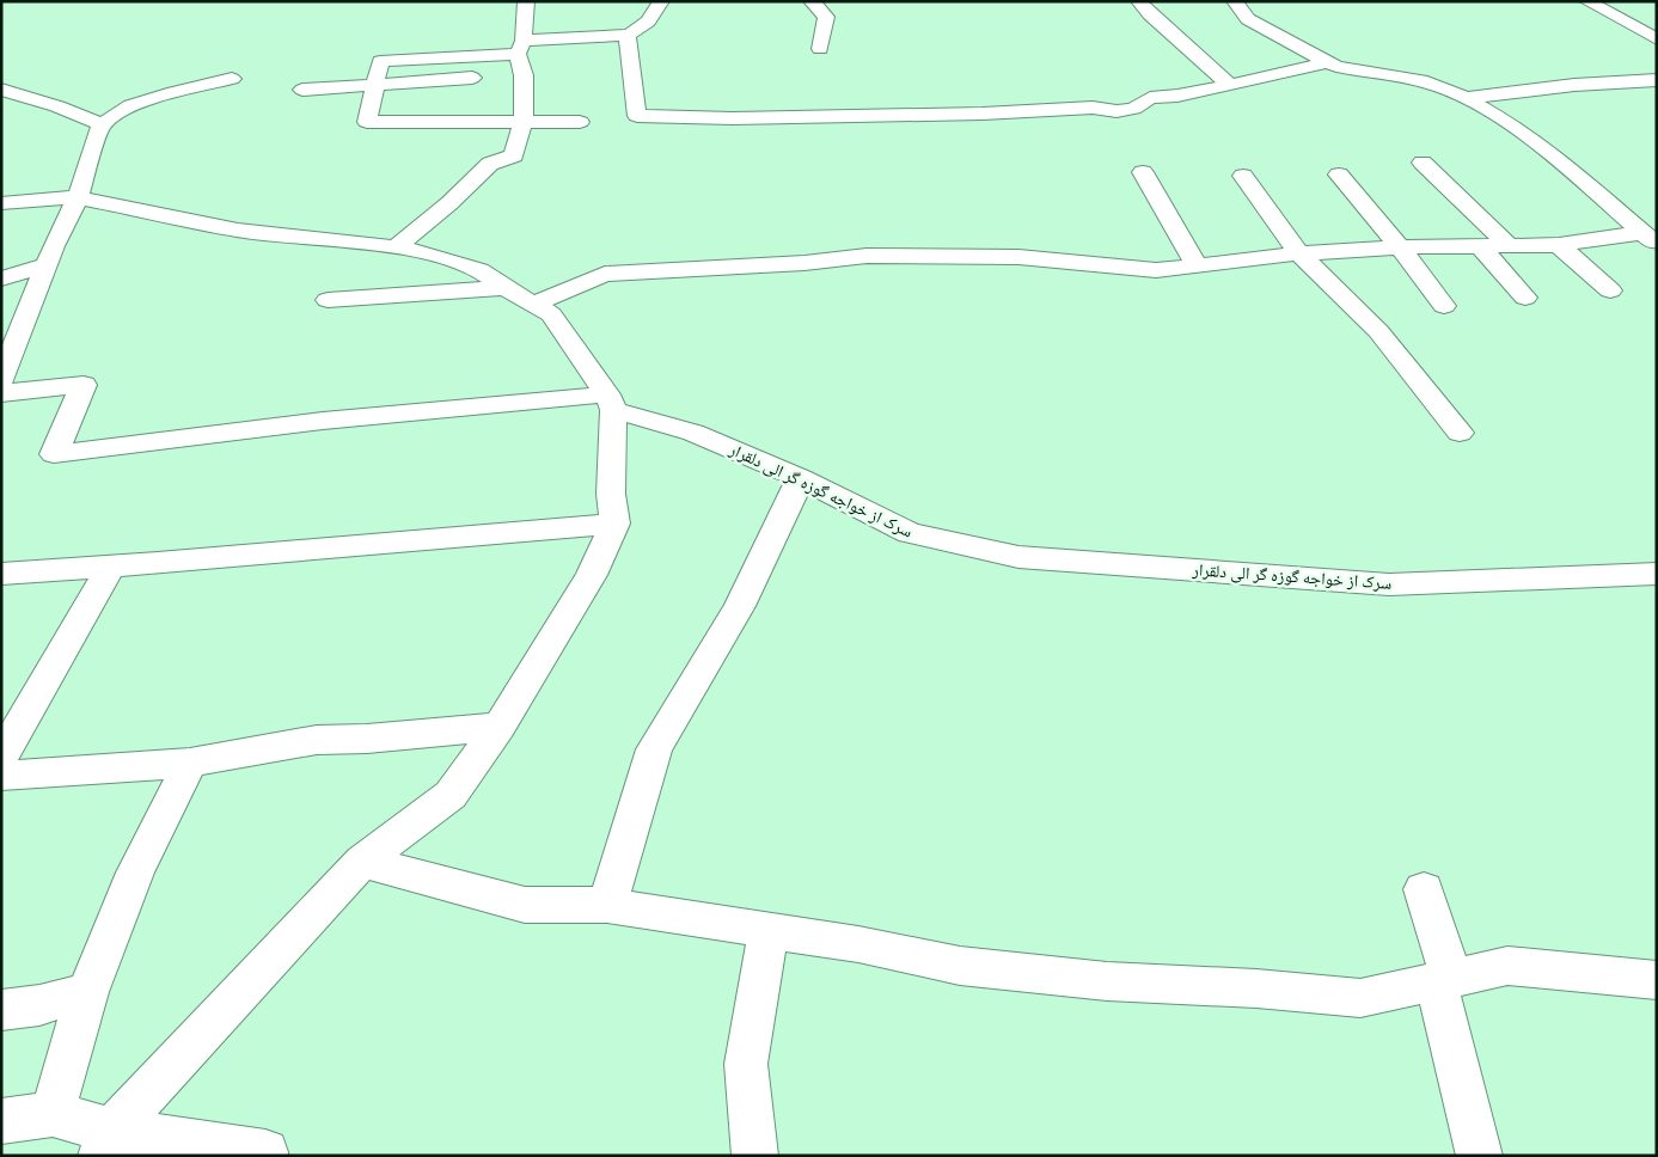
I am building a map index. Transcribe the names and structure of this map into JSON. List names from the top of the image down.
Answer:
{
  "streets": {
    "street": ["سرک از خواجه گوزه گر الی دلقرار"]
  }
}
